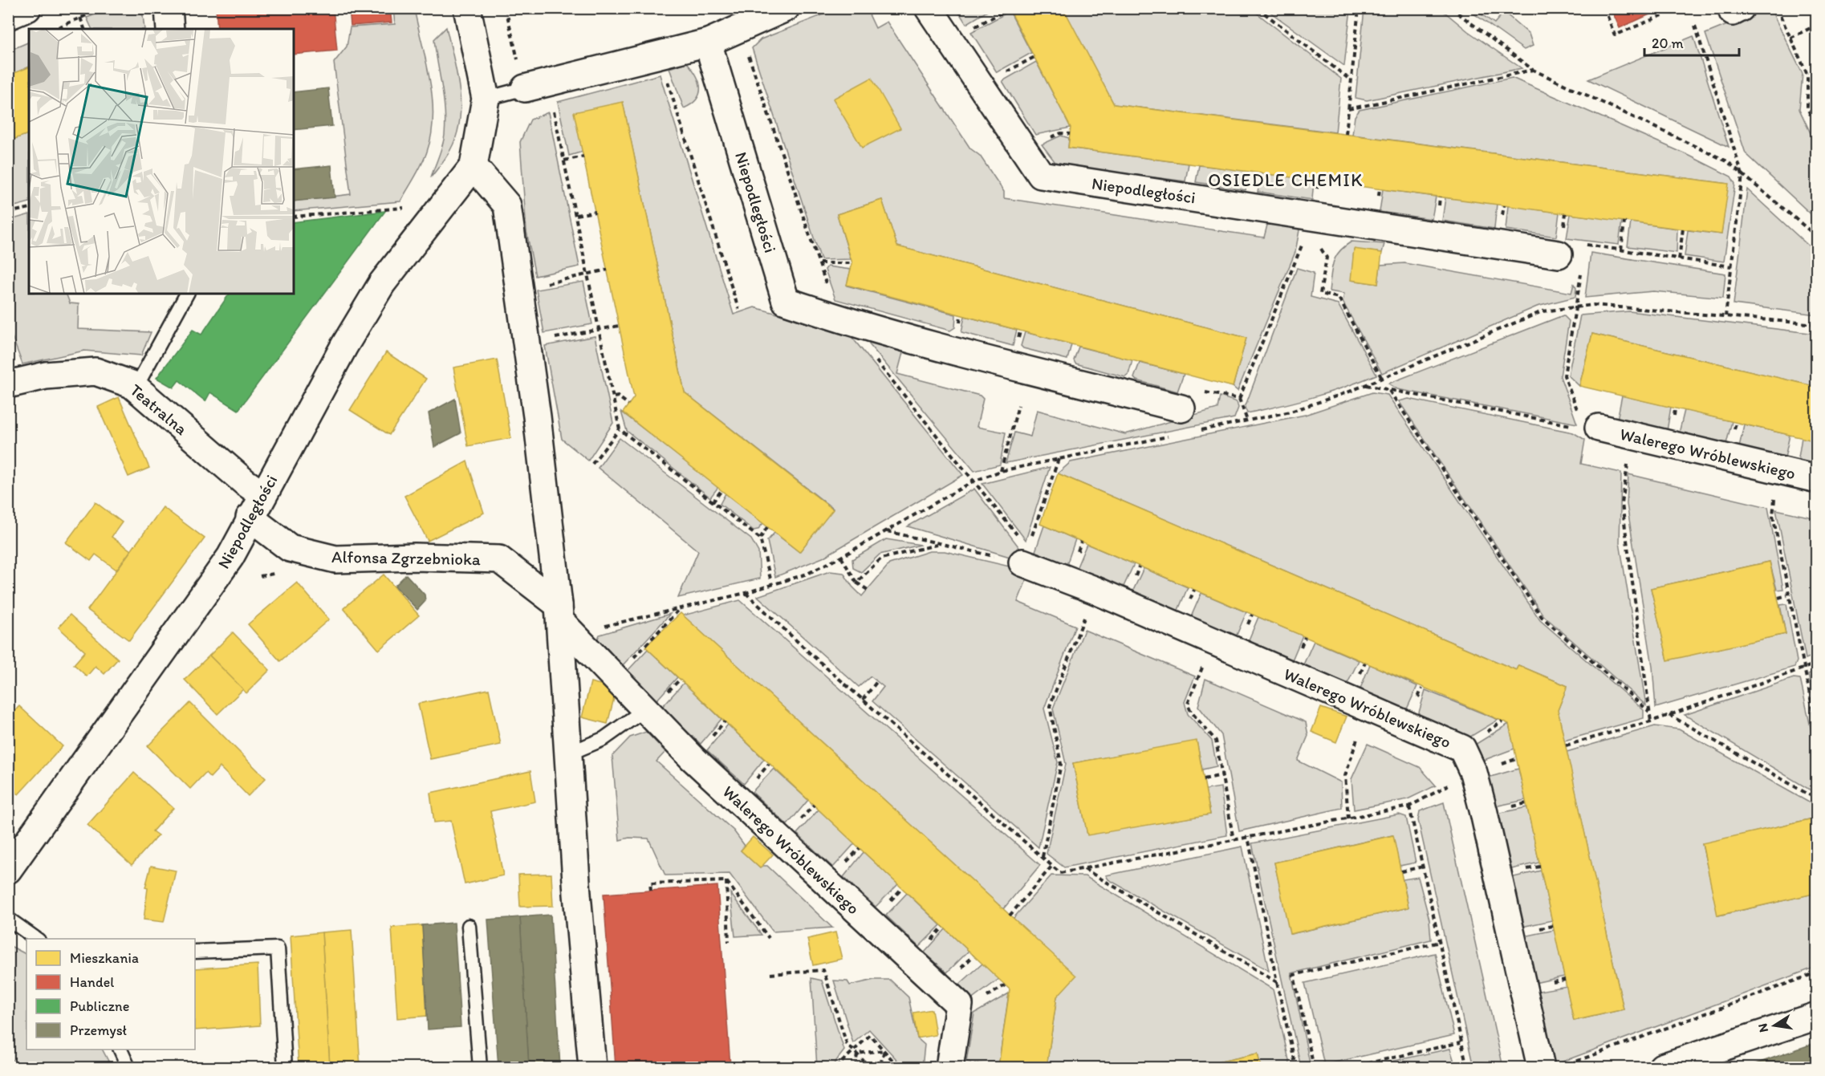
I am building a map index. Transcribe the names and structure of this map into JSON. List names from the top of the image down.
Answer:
{
  "streets": {
    "street": [
      "Niepodległości",
      "Teatralna",
      "Walerego Wróblewskiego",
      "Alfonsa Zgrzebnioka"
    ]
  },
  "crossings": [
    ["Niepodległości", "Teatralna"],
    ["Niepodległości", "Alfonsa Zgrzebnioka"],
    ["Walerego Wróblewskiego", "Alfonsa Zgrzebnioka"]
  ],
  "districts": ["OSIEDLE CHEMIK"],
  "legend": [
    "Mieszkania",
    "Handel",
    "Publiczne",
    "Przemysł"
  ],
  "scale_bar": "20 m",
  "north": "left"
}
